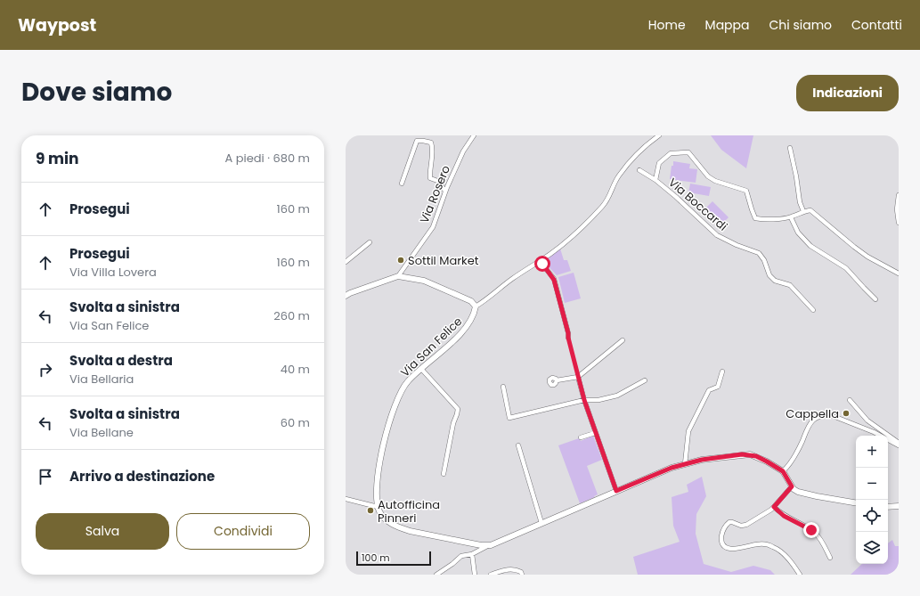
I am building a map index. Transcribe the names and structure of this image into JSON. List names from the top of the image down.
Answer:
{
  "streets": {
    "street": ["Via Rosero", "Via Boccardi", "Via San Felice"]
  },
  "places": ["Sottil Market", "Cappella", "Autofficina Pinneri"],
  "scale_bar": "100 m",
  "page": {
    "header": "Waypost",
    "nav": [
      "Home",
      "Mappa",
      "Chi siamo",
      "Contatti"
    ],
    "title": "Dove siamo",
    "buttons": [
      "Indicazioni",
      ["Salva", "Condividi"]
    ],
    "heading": ["9 min", "A piedi · 680 m"],
    "list": [
      ["Prosegui", "160 m"],
      ["Prosegui", "Via Villa Lovera", "160 m"],
      ["Svolta a sinistra", "Via San Felice", "260 m"],
      ["Svolta a destra", "Via Bellaria", "40 m"],
      ["Svolta a sinistra", "Via Bellane", "60 m"],
      "Arrivo a destinazione"
    ],
    "map_buttons": ["+", "−"],
    "scale": "100 m"
  }
}
